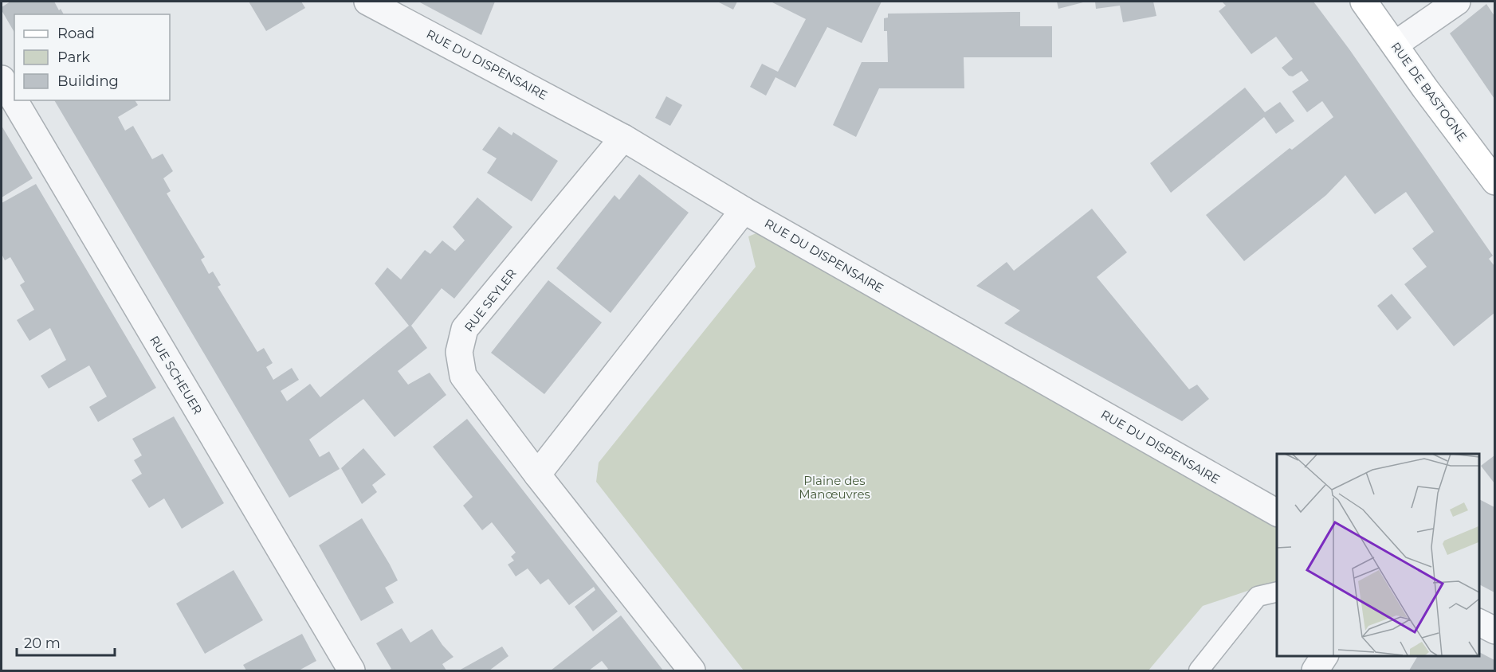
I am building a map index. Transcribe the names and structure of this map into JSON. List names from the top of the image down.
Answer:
{
  "streets": {
    "main road": ["RUE DE BASTOGNE"],
    "street": ["RUE DU DISPENSAIRE", "RUE SEYLER", "RUE SCHEUER"]
  },
  "crossings": [
    ["RUE DU DISPENSAIRE", "RUE SEYLER"]
  ],
  "parks": ["Plaine des Manœuvres"],
  "legend": ["Road", "Park", "Building"],
  "scale_bar": "20 m"
}
